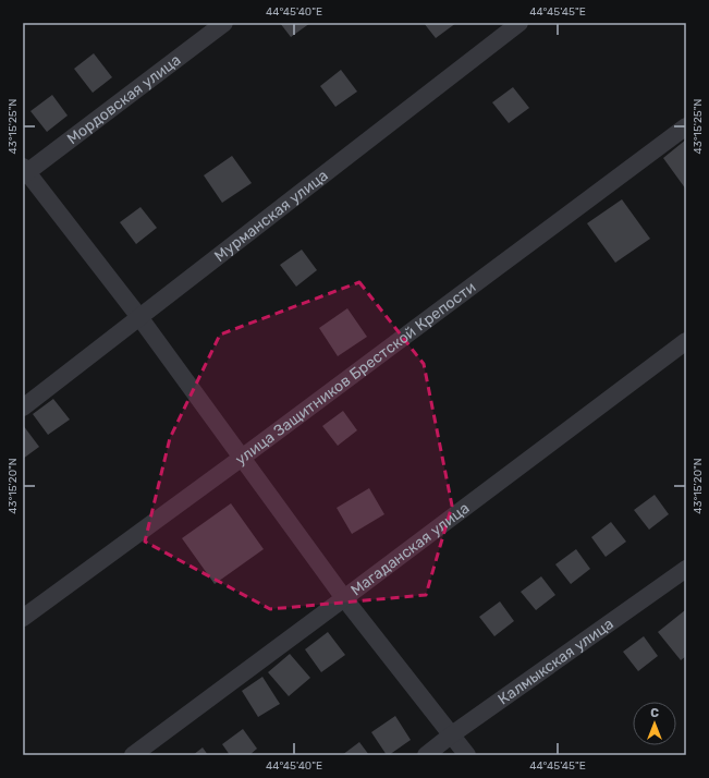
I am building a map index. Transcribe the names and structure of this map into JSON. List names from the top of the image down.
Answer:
{
  "streets": {
    "street": [
      "Мордовская улица",
      "Мурманская улица",
      "улица Защитников Брестской Крепости",
      "Магаданская улица",
      "Калмыкская улица"
    ]
  },
  "north": "top",
  "coordinates": [
    "44°45'40\"E",
    "44°45'45\"E",
    "43°15'25\"N",
    "43°15'20\"N"
  ]
}
